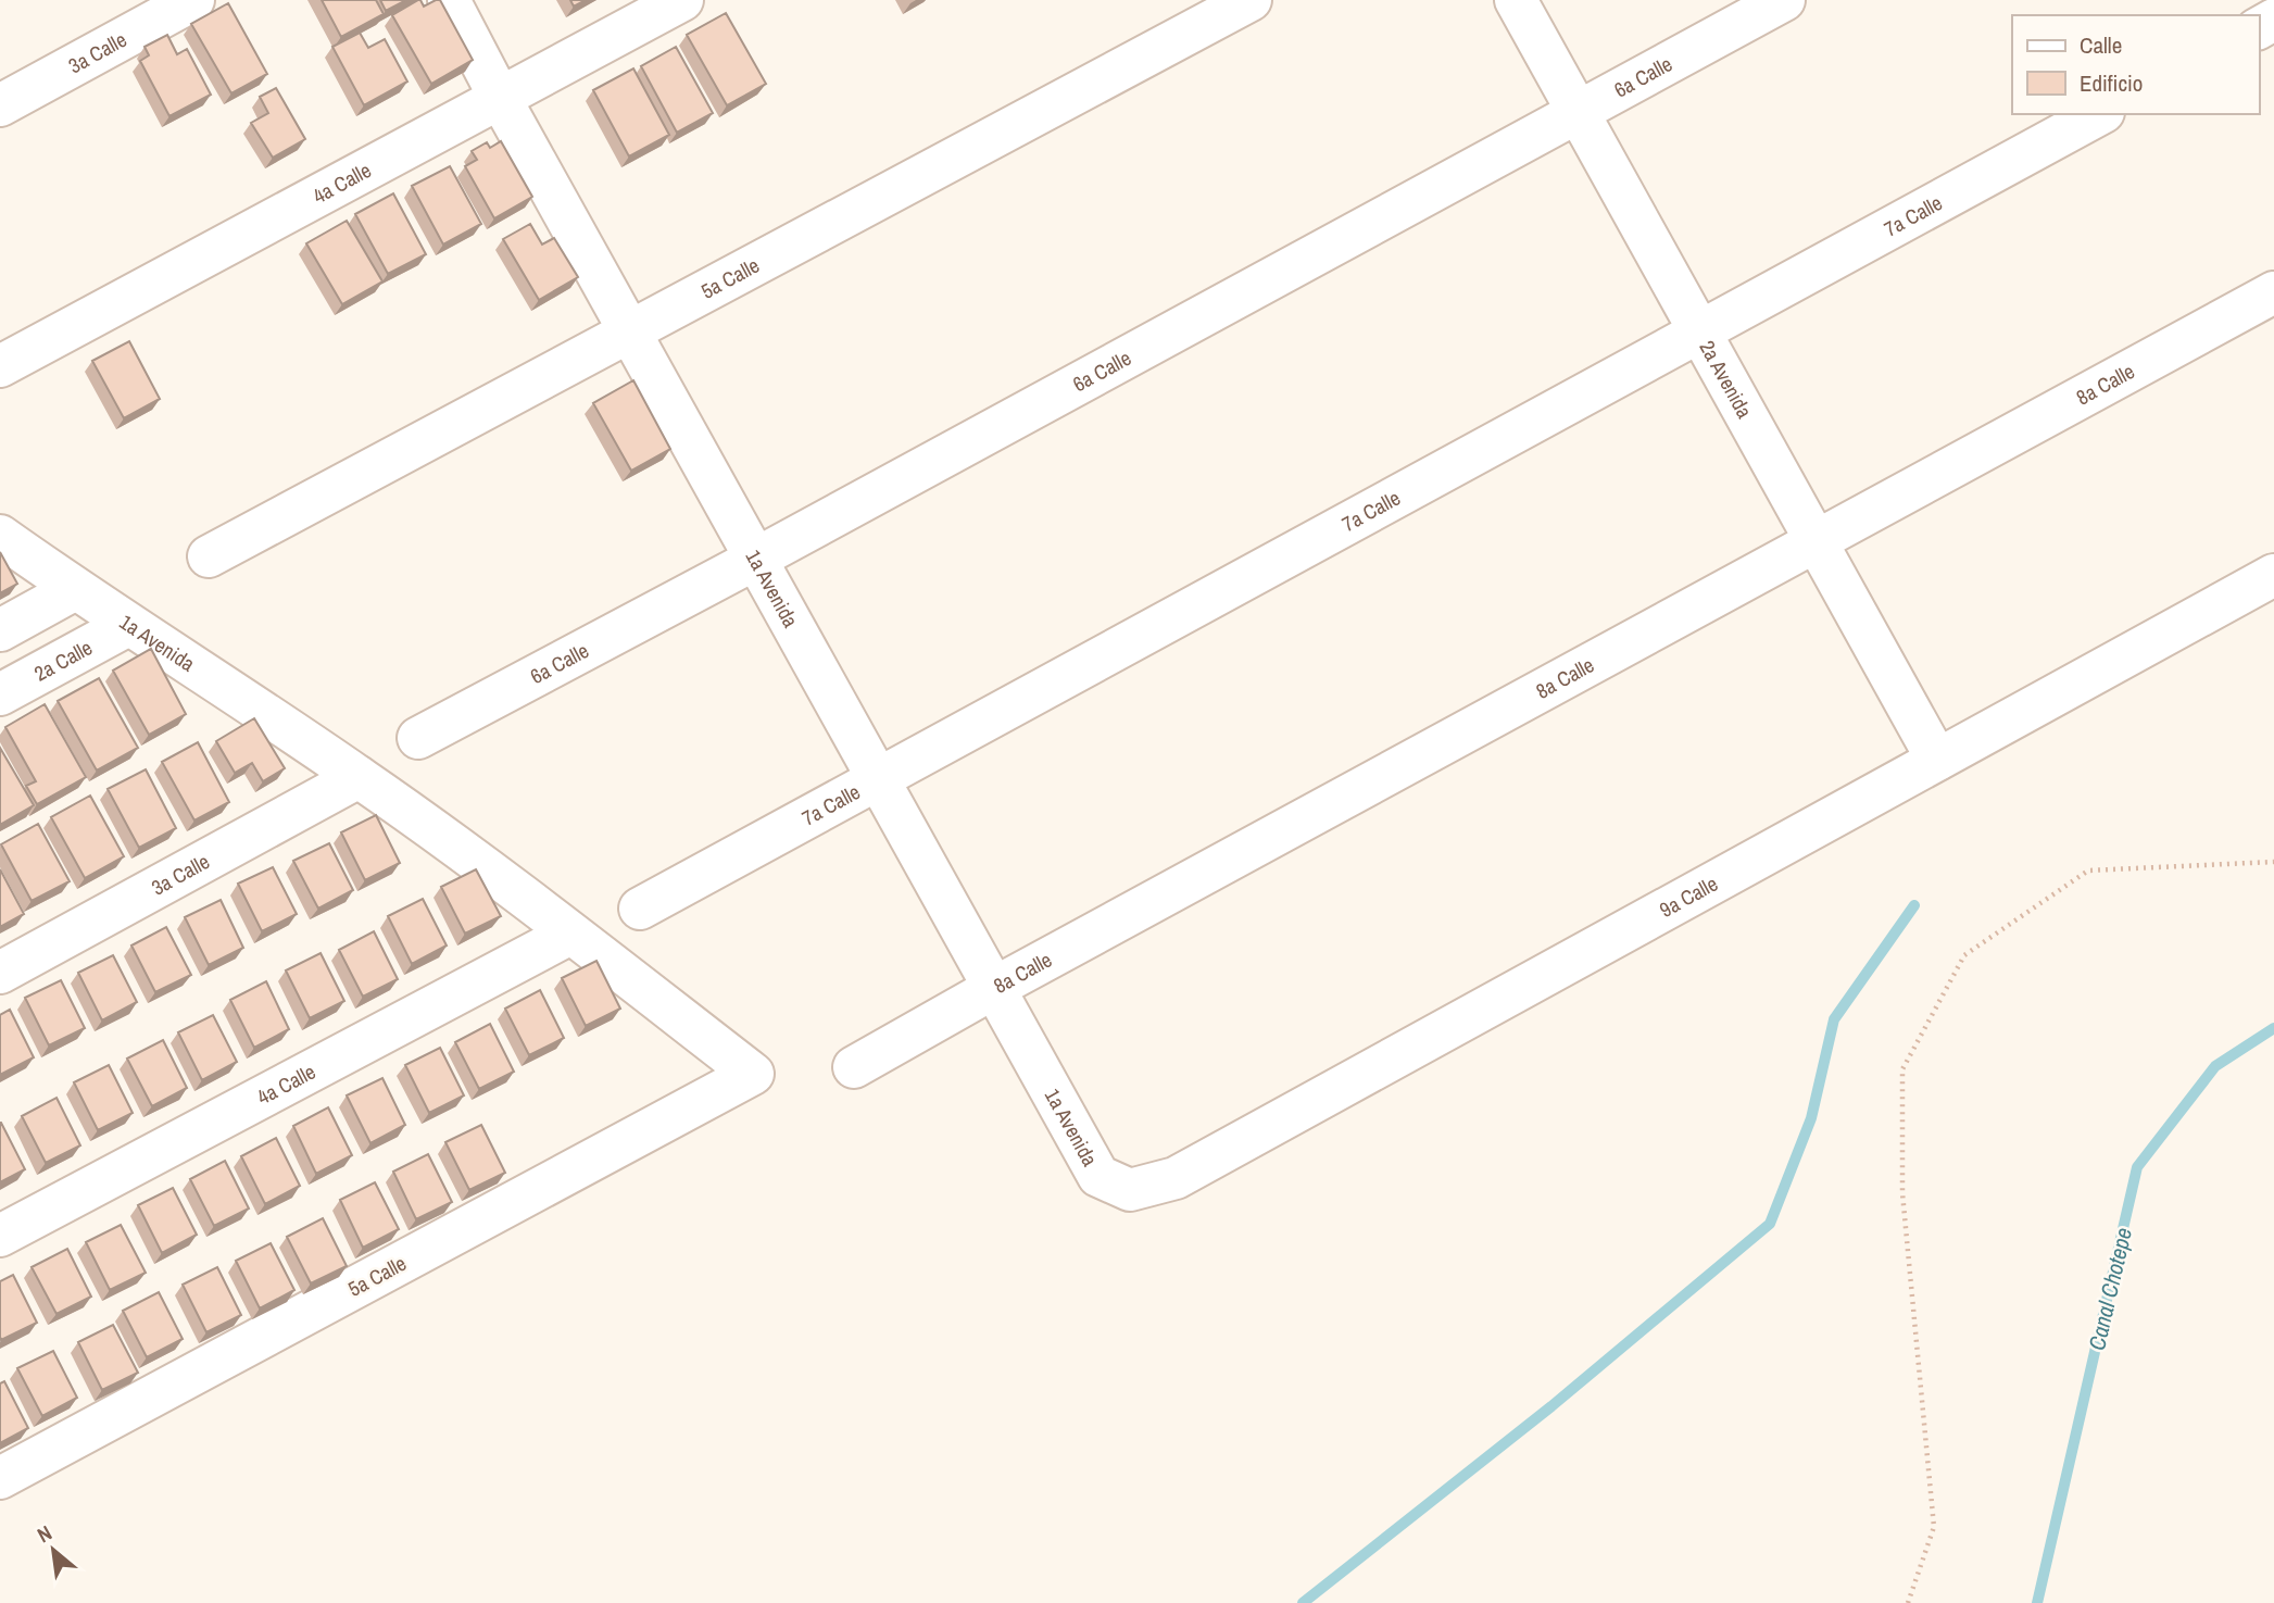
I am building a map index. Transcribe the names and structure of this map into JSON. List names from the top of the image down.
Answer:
{
  "streets": {
    "street": [
      "3a Calle",
      "6a Calle",
      "4a Calle",
      "7a Calle",
      "5a Calle",
      "2a Avenida",
      "8a Calle",
      "1a Avenida",
      "2a Calle",
      "9a Calle"
    ]
  },
  "crossings": [
    ["3a Calle", "1a Avenida"],
    ["6a Calle", "2a Avenida"],
    ["6a Calle", "1a Avenida"],
    ["4a Calle", "1a Avenida"],
    ["7a Calle", "2a Avenida"],
    ["7a Calle", "1a Avenida"],
    ["5a Calle", "1a Avenida"],
    ["2a Avenida", "8a Calle"],
    ["2a Avenida", "9a Calle"],
    ["8a Calle", "1a Avenida"],
    ["1a Avenida", "2a Calle"],
    ["1a Avenida", "9a Calle"]
  ],
  "water": ["Canal Chotepe"],
  "legend": ["Calle", "Edificio"],
  "north": "top left"
}
